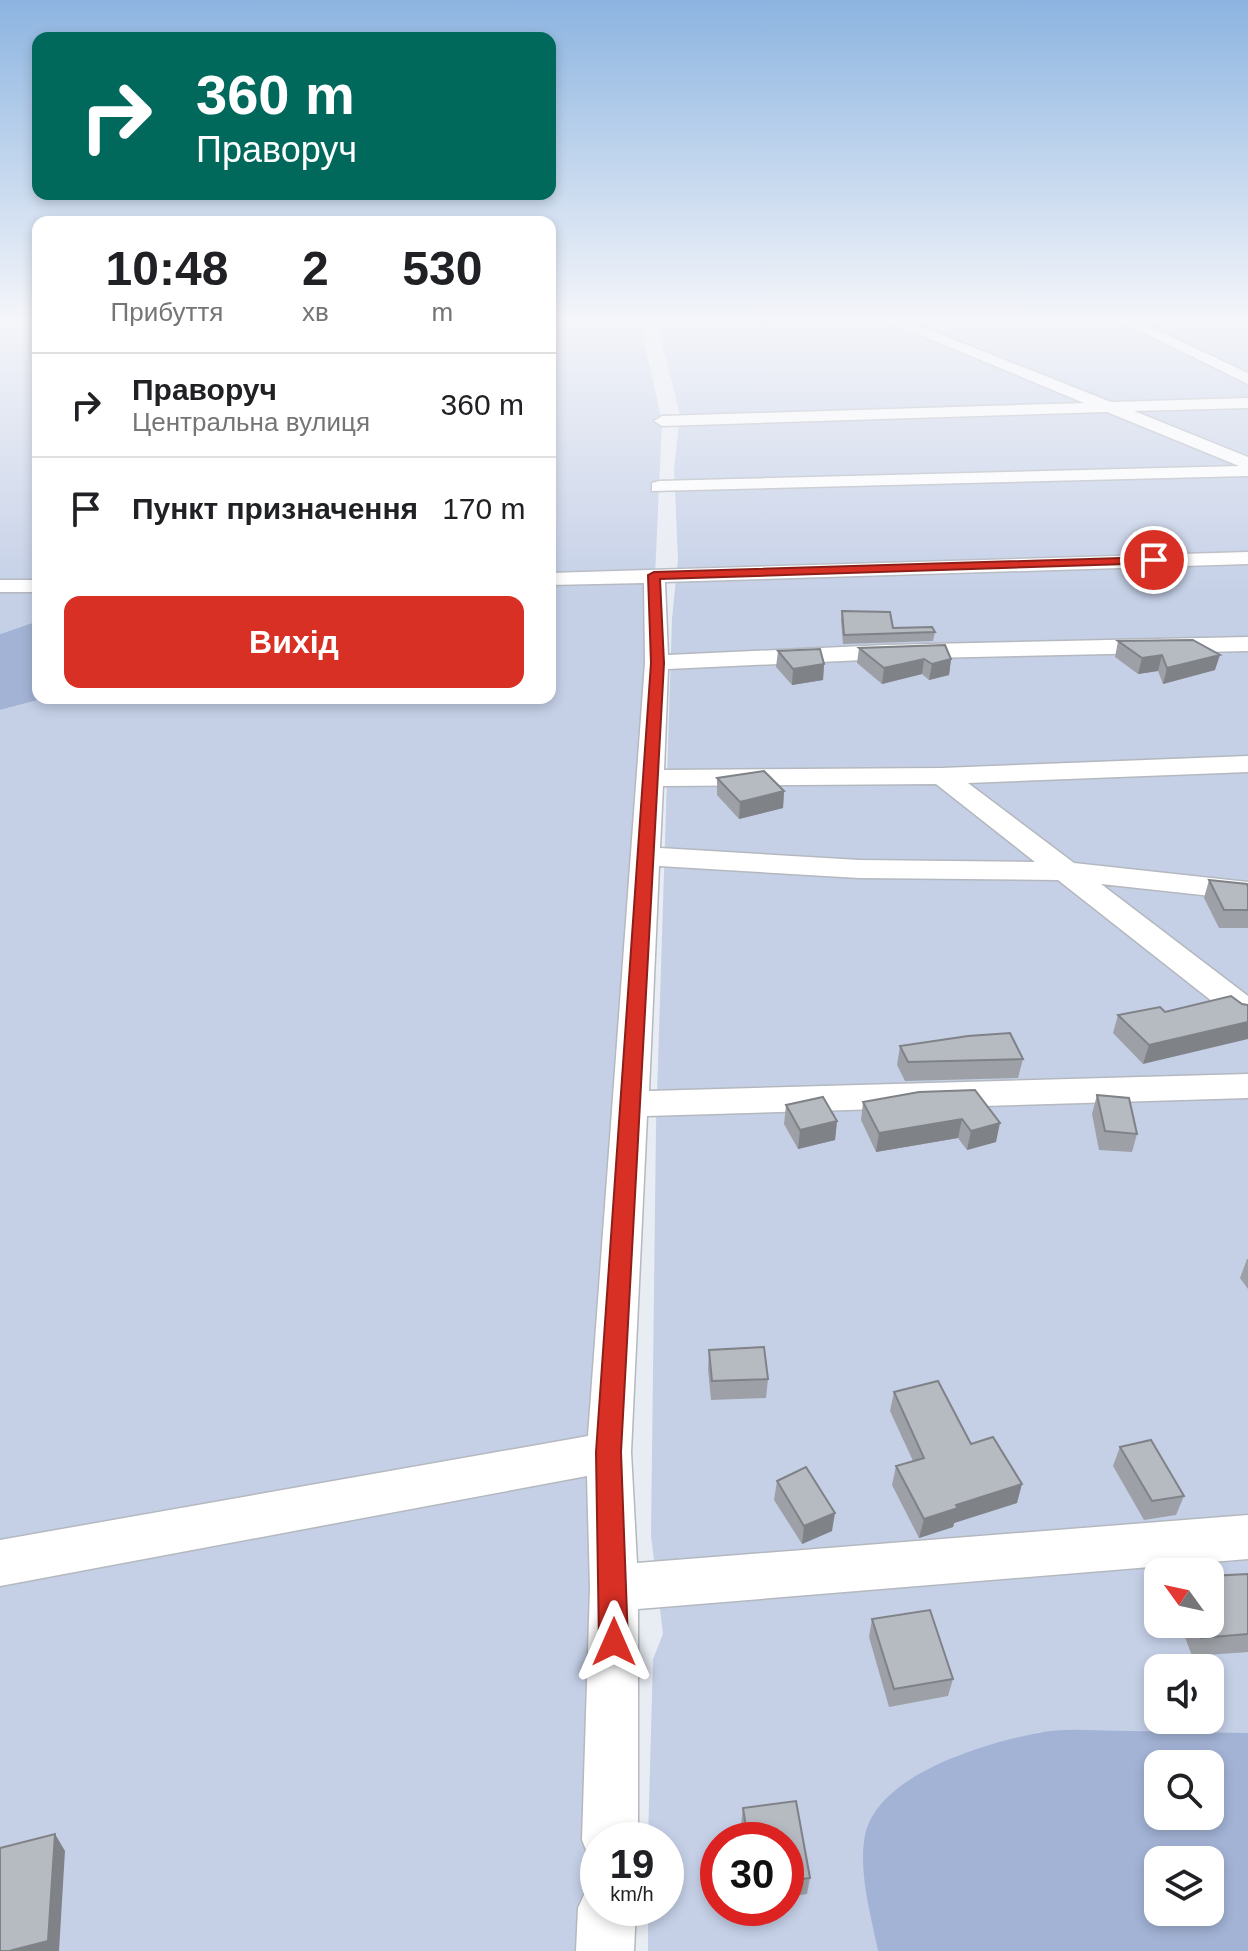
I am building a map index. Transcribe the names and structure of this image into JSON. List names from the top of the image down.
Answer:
{
  "north": "top left",
  "page": {
    "turn": ["360 m", "Праворуч"],
    "eta": [
      "10:48",
      "Прибуття",
      "2",
      "хв",
      "530",
      "m"
    ],
    "list": [
      {
        "name": "Праворуч",
        "note": "Центральна вулиця",
        "value": "360 m"
      },
      {
        "name": "Пункт призначення",
        "value": "170 m"
      }
    ],
    "buttons": "Вихід",
    "speed": "19 km/h",
    "limit": "30"
  }
}
